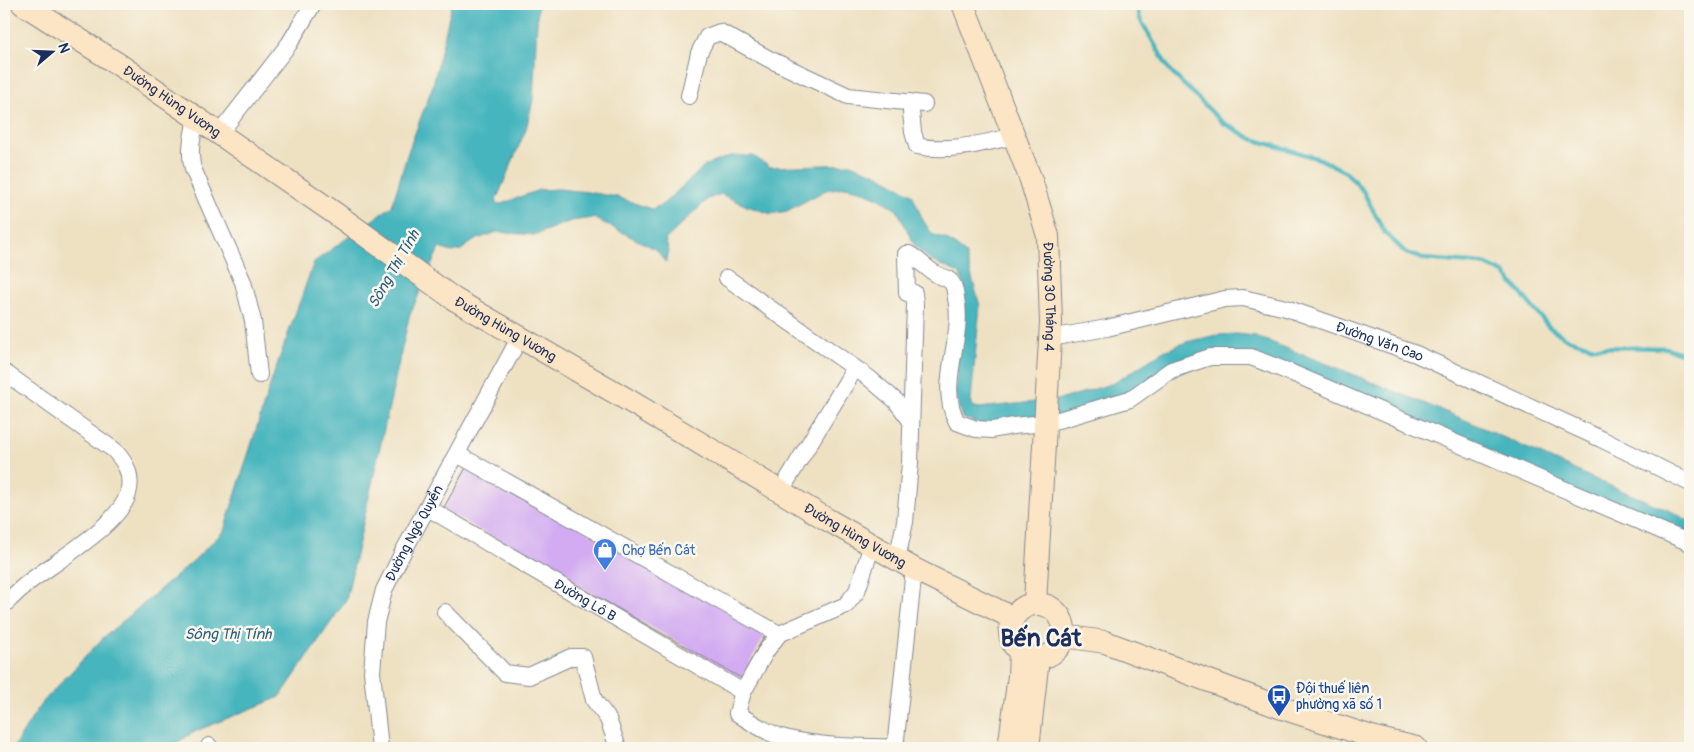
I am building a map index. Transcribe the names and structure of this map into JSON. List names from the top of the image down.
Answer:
{
  "streets": {
    "main road": ["Đường Hùng Vương", "Đường 30 Tháng 4"],
    "street": ["Đường Văn Cao", "Đường Ngô Quyền", "Đường Lô B"]
  },
  "crossings": [
    ["Đường Hùng Vương", "Đường 30 Tháng 4"],
    ["Đường Hùng Vương", "Đường Ngô Quyền"],
    ["Đường 30 Tháng 4", "Đường Văn Cao"],
    ["Đường Ngô Quyền", "Đường Lô B"]
  ],
  "districts": ["Bến Cát"],
  "water": ["Sông Thị Tính"],
  "places": {
    "shop": ["Chợ Bến Cát"],
    "bus stop": ["Đội thuế liên phường xã số 1"]
  },
  "north": "right"
}
